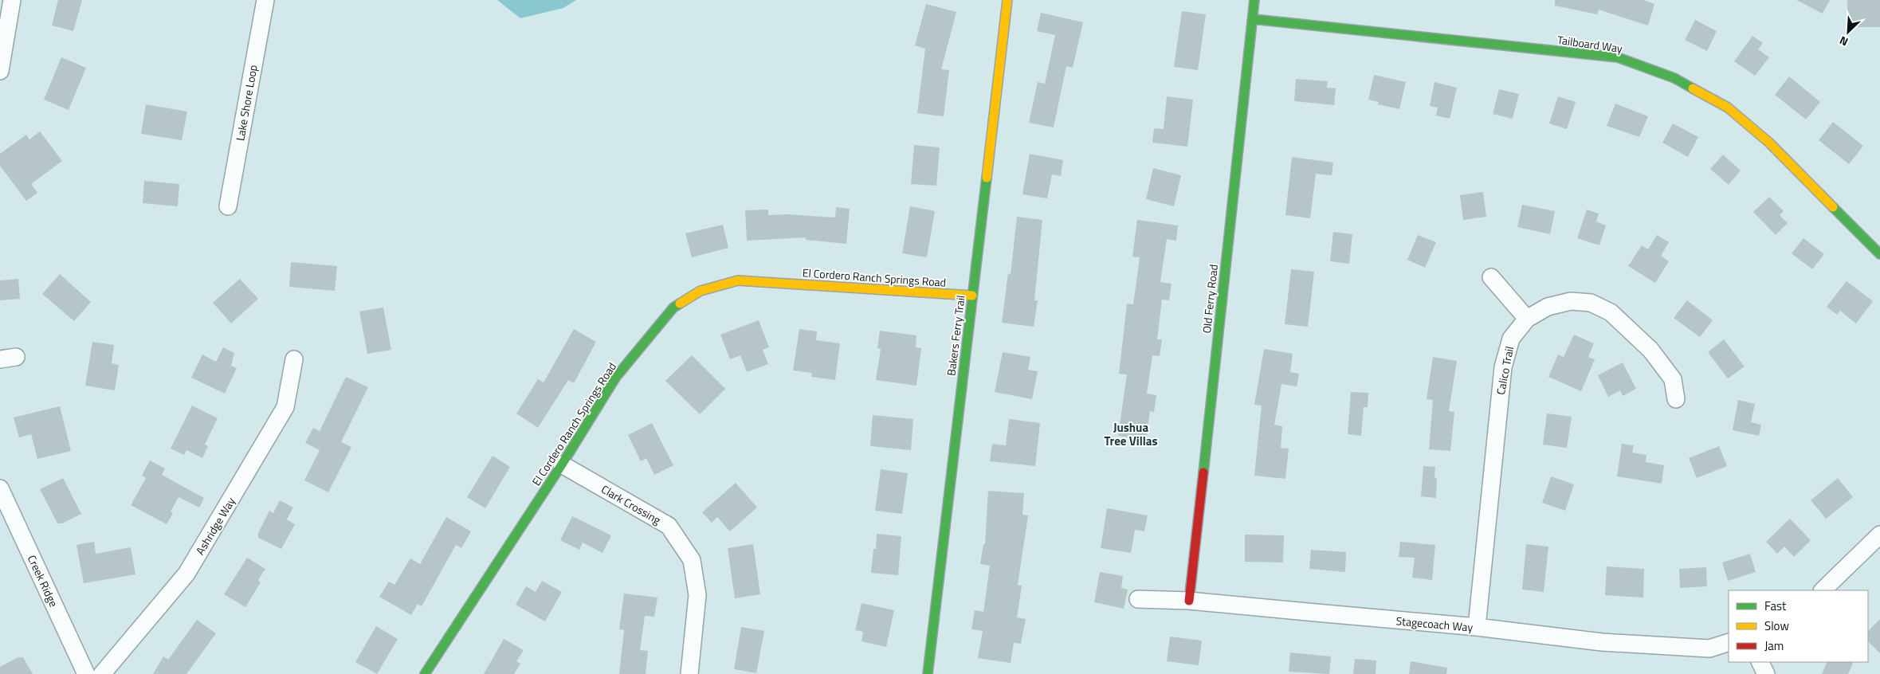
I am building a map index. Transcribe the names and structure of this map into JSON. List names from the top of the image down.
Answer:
{
  "streets": {
    "street": [
      "Tailboard Way",
      "Lake Shore Loop",
      "El Cordero Ranch Springs Road",
      "Old Ferry Road",
      "Bakers Ferry Trail",
      "Calico Trail",
      "Clark Crossing",
      "Ashridge Way",
      "Creek Ridge",
      "Stagecoach Way"
    ]
  },
  "crossings": [
    ["Tailboard Way", "Old Ferry Road"],
    ["El Cordero Ranch Springs Road", "Bakers Ferry Trail"],
    ["El Cordero Ranch Springs Road", "Clark Crossing"],
    ["Old Ferry Road", "Stagecoach Way"],
    ["Calico Trail", "Stagecoach Way"]
  ],
  "districts": ["Jushua Tree Villas"],
  "legend": ["Fast", "Slow", "Jam"],
  "north": "bottom left"
}
